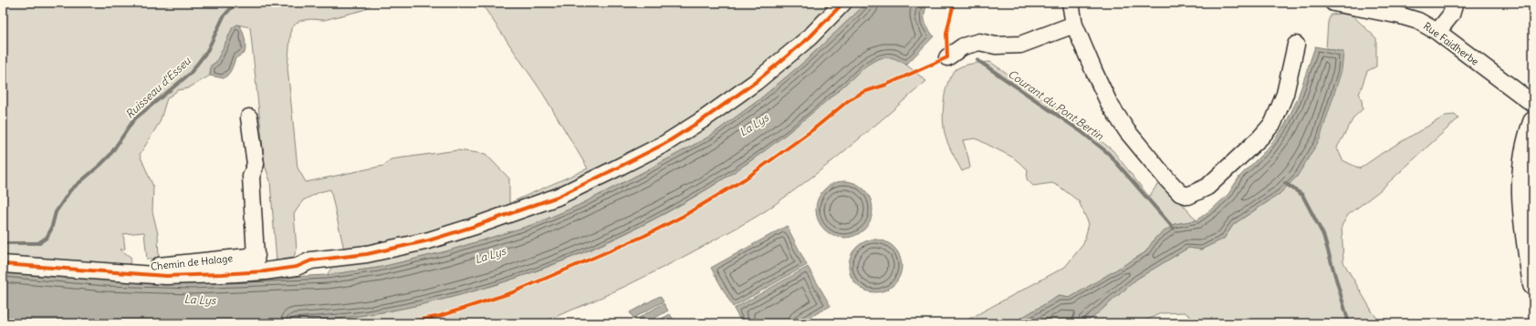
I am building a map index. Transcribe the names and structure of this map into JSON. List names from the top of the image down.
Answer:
{
  "streets": {
    "street": ["Rue Faidherbe", "Chemin de Halage"]
  },
  "water": ["Ruisseau d'Esseu", "Courant du Pont Bertin", "La Lys"]
}
